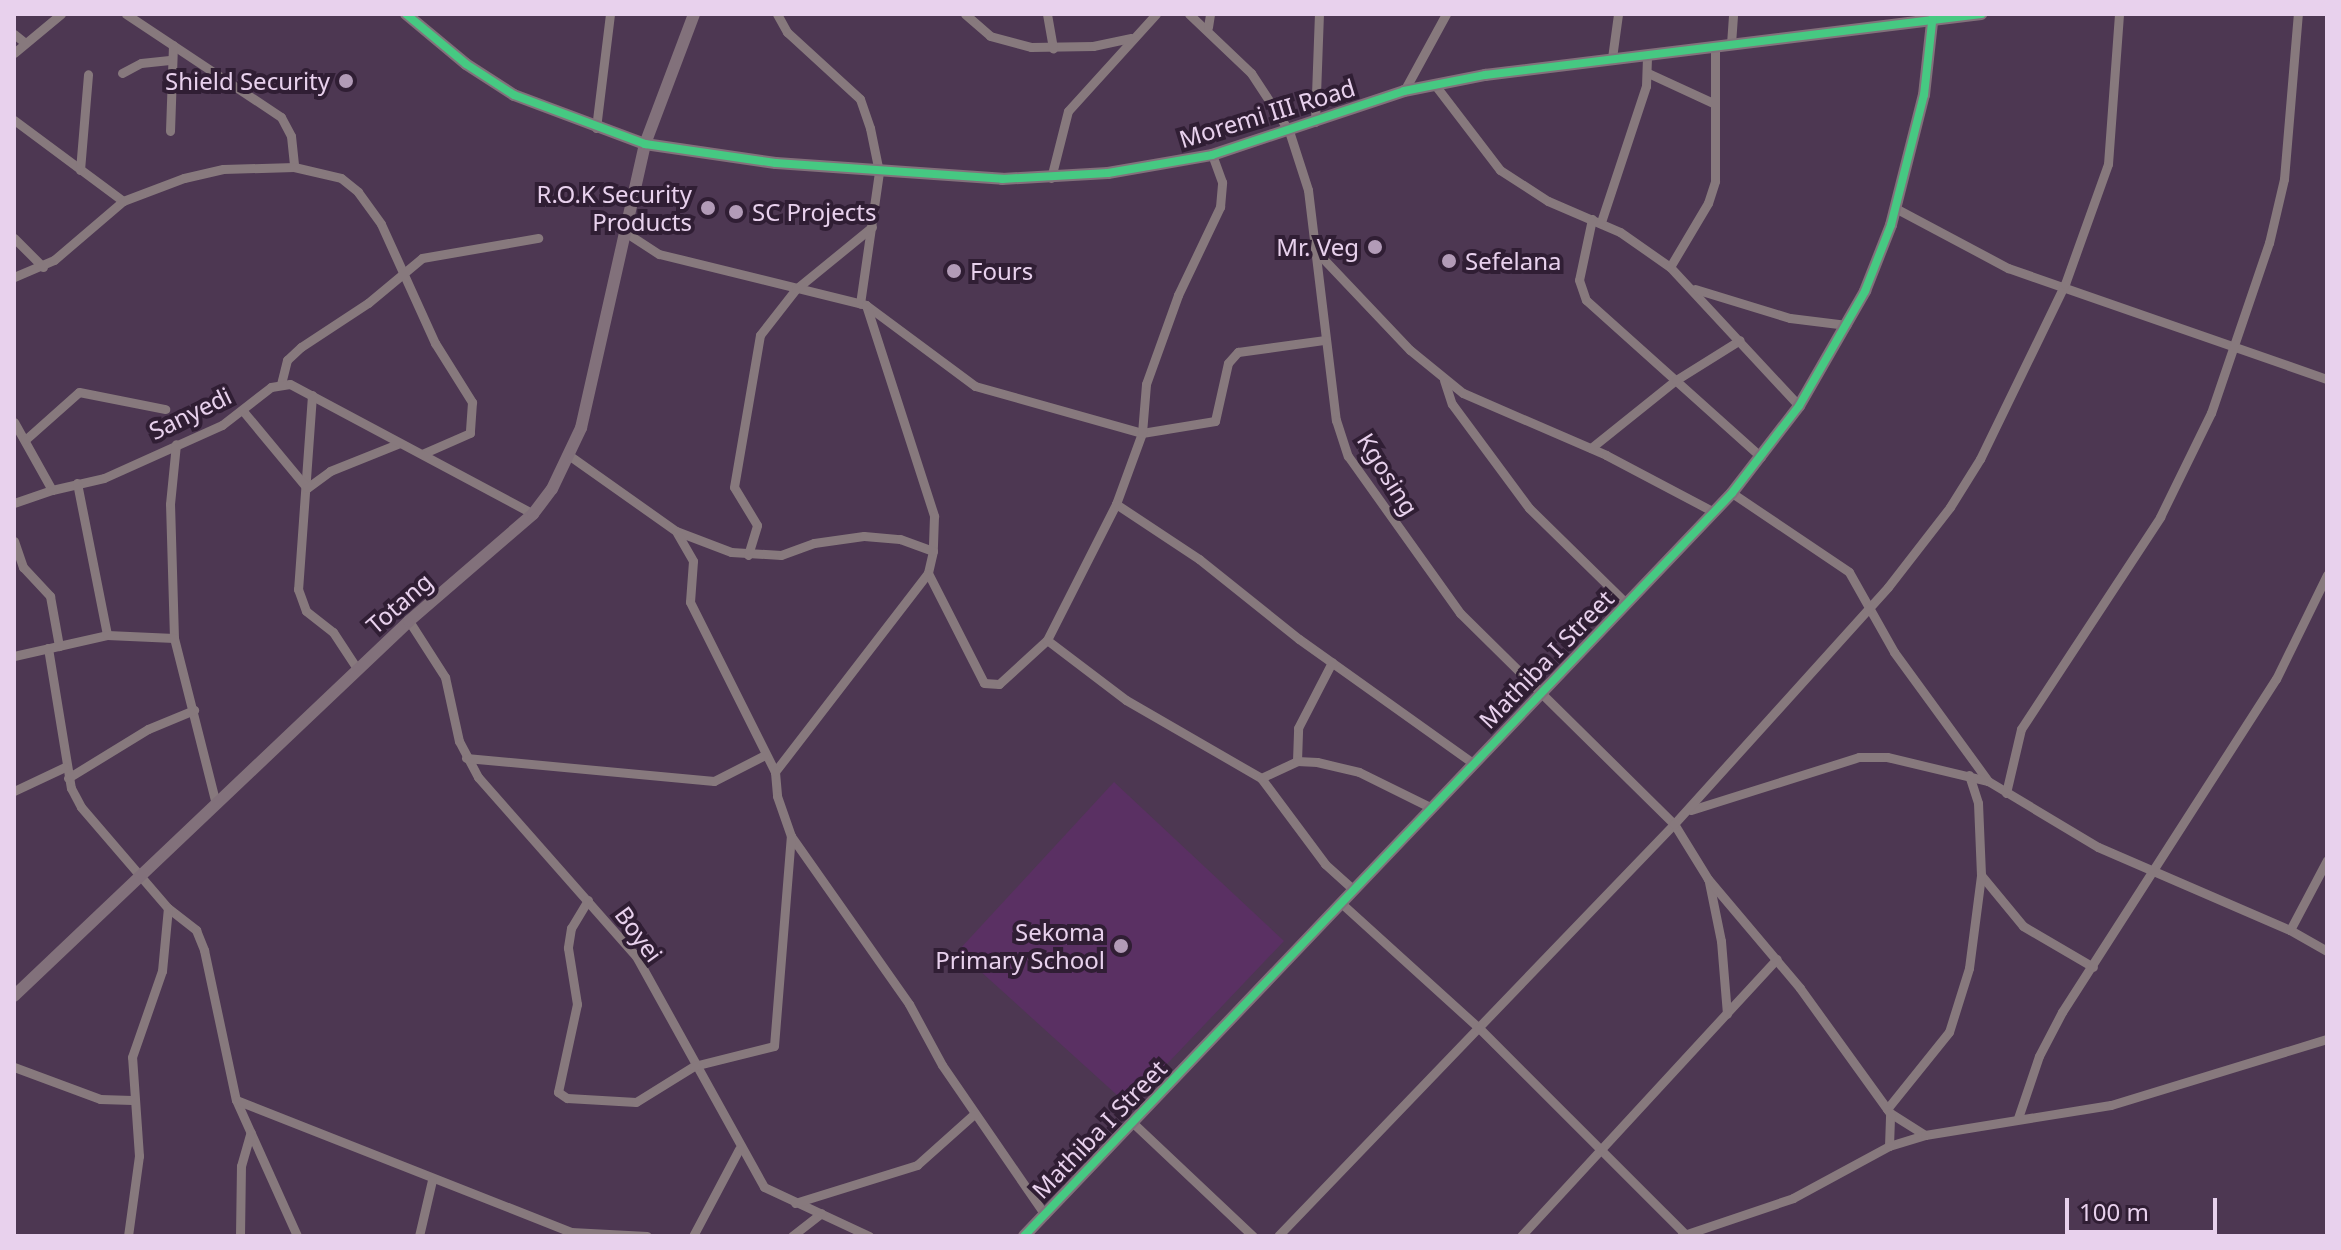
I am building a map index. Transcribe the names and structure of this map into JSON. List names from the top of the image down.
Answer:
{
  "streets": {
    "street": [
      "Moremi III Road",
      "Sanyedi",
      "Kgosing",
      "Totang",
      "Mathiba I Street",
      "Boyei"
    ]
  },
  "crossings": [
    ["Moremi III Road", "Kgosing"],
    ["Moremi III Road", "Totang"],
    ["Moremi III Road", "Mathiba I Street"],
    ["Kgosing", "Mathiba I Street"],
    ["Totang", "Boyei"]
  ],
  "places": [
    "Shield Security",
    "R.O.K Security Products",
    "SC Projects",
    "Mr. Veg",
    "Sefelana",
    "Fours",
    "Sekoma Primary School"
  ],
  "scale_bar": "100 m"
}
